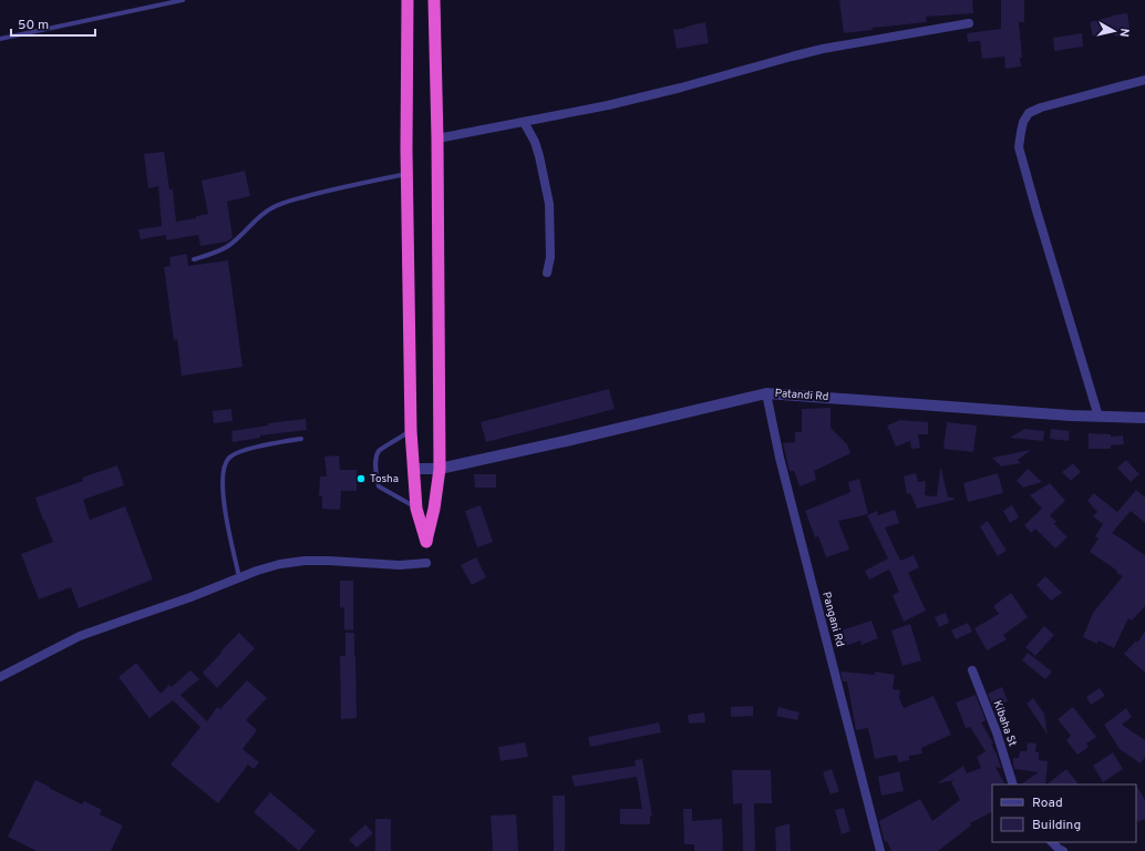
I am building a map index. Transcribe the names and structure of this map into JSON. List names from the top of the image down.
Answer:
{
  "streets": {
    "street": ["Patandi Rd", "Pangani Rd", "Kibaha St"]
  },
  "crossings": [
    ["Patandi Rd", "Pangani Rd"]
  ],
  "places": ["Tosha"],
  "legend": ["Road", "Building"],
  "scale_bar": "50 m",
  "north": "right"
}
